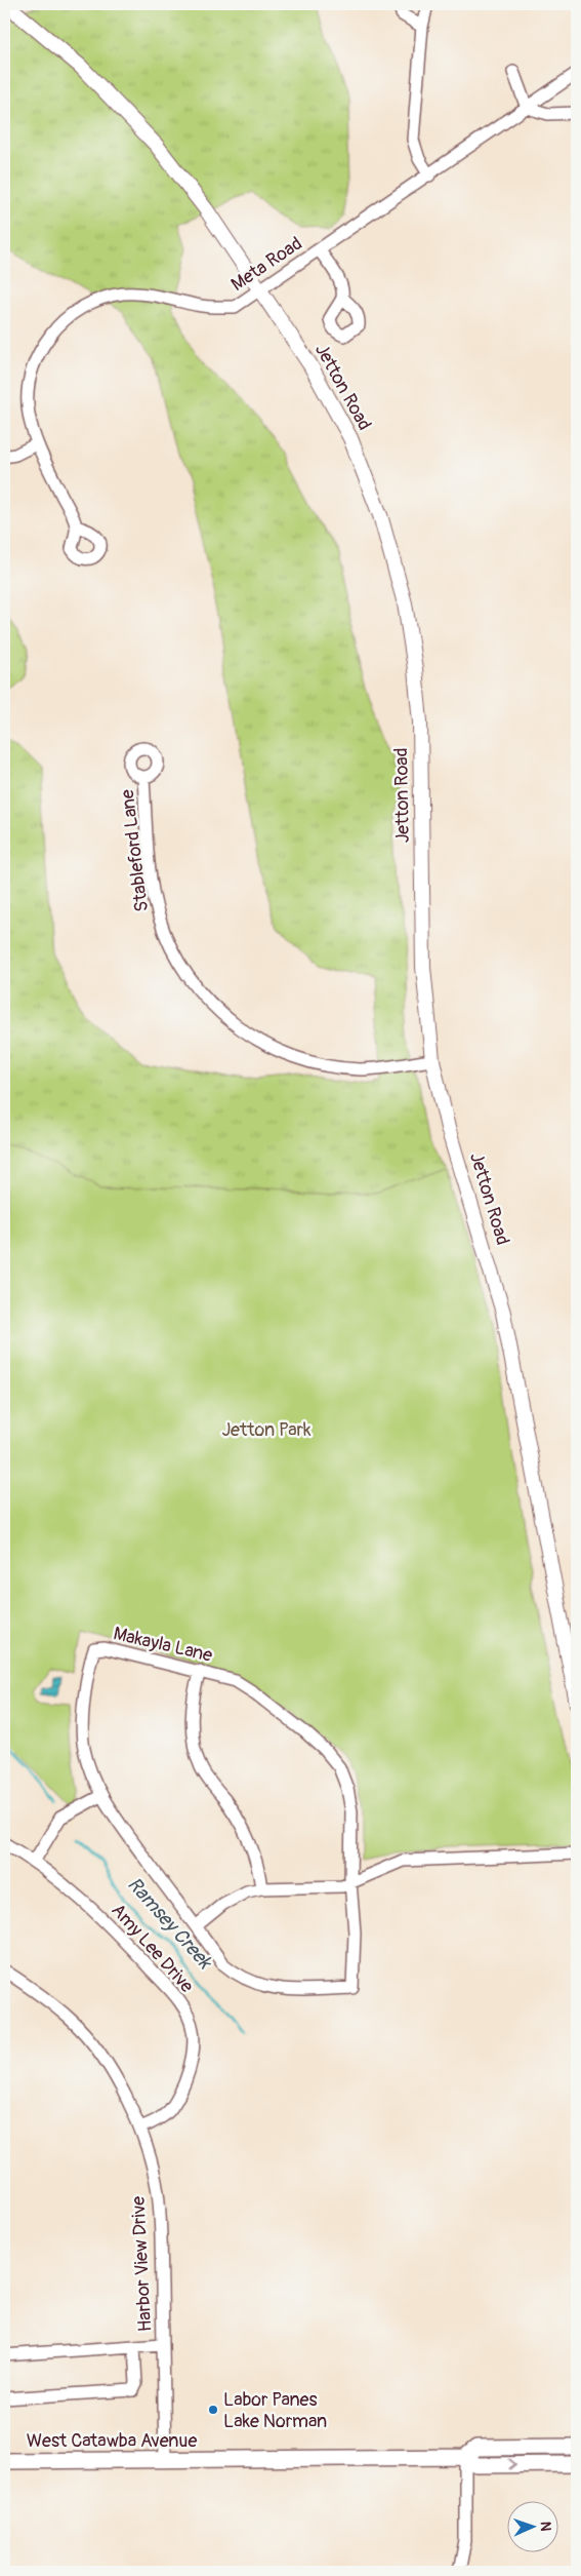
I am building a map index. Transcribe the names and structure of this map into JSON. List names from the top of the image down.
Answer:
{
  "streets": {
    "main road": ["West Catawba Avenue"],
    "street": [
      "Meta Road",
      "Jetton Road",
      "Stableford Lane",
      "Makayla Lane",
      "Amy Lee Drive",
      "Harbor View Drive"
    ]
  },
  "crossings": [
    ["Meta Road", "Jetton Road"],
    ["Jetton Road", "Stableford Lane"],
    ["Amy Lee Drive", "Harbor View Drive"],
    ["Harbor View Drive", "West Catawba Avenue"]
  ],
  "water": ["Ramsey Creek"],
  "parks": ["Jetton Park"],
  "places": ["Labor Panes Lake Norman"],
  "north": "right"
}
